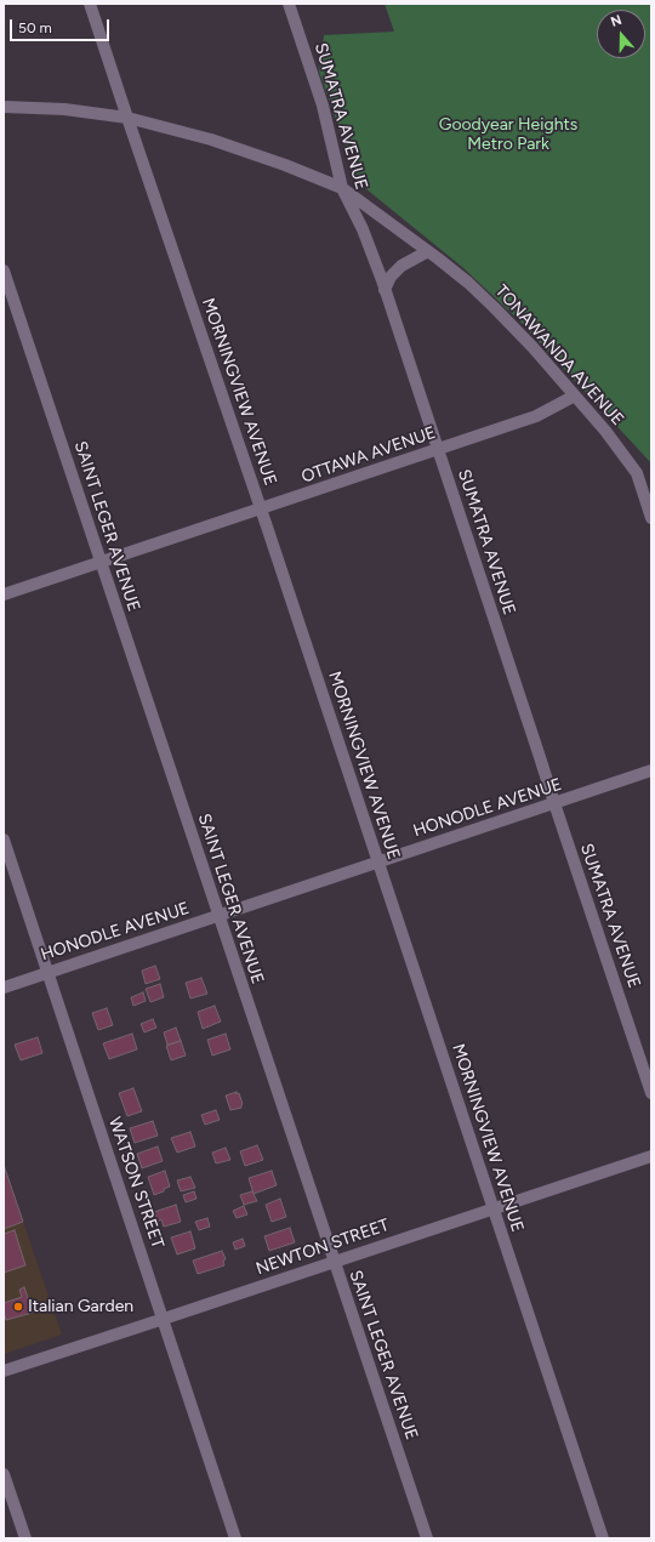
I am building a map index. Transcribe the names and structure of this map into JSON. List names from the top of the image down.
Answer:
{
  "streets": {
    "street": [
      "SUMATRA AVENUE",
      "TONAWANDA AVENUE",
      "MORNINGVIEW AVENUE",
      "OTTAWA AVENUE",
      "SAINT LEGER AVENUE",
      "HONODLE AVENUE",
      "WATSON STREET",
      "NEWTON STREET"
    ]
  },
  "crossings": [
    ["SUMATRA AVENUE", "TONAWANDA AVENUE"],
    ["SUMATRA AVENUE", "OTTAWA AVENUE"],
    ["SUMATRA AVENUE", "HONODLE AVENUE"],
    ["TONAWANDA AVENUE", "MORNINGVIEW AVENUE"],
    ["TONAWANDA AVENUE", "OTTAWA AVENUE"],
    ["MORNINGVIEW AVENUE", "OTTAWA AVENUE"],
    ["MORNINGVIEW AVENUE", "HONODLE AVENUE"],
    ["MORNINGVIEW AVENUE", "NEWTON STREET"],
    ["OTTAWA AVENUE", "SAINT LEGER AVENUE"],
    ["SAINT LEGER AVENUE", "HONODLE AVENUE"],
    ["SAINT LEGER AVENUE", "NEWTON STREET"],
    ["HONODLE AVENUE", "WATSON STREET"],
    ["WATSON STREET", "NEWTON STREET"]
  ],
  "parks": ["Goodyear Heights Metro Park"],
  "places": ["Italian Garden"],
  "scale_bar": "50 m",
  "north": "top"
}
